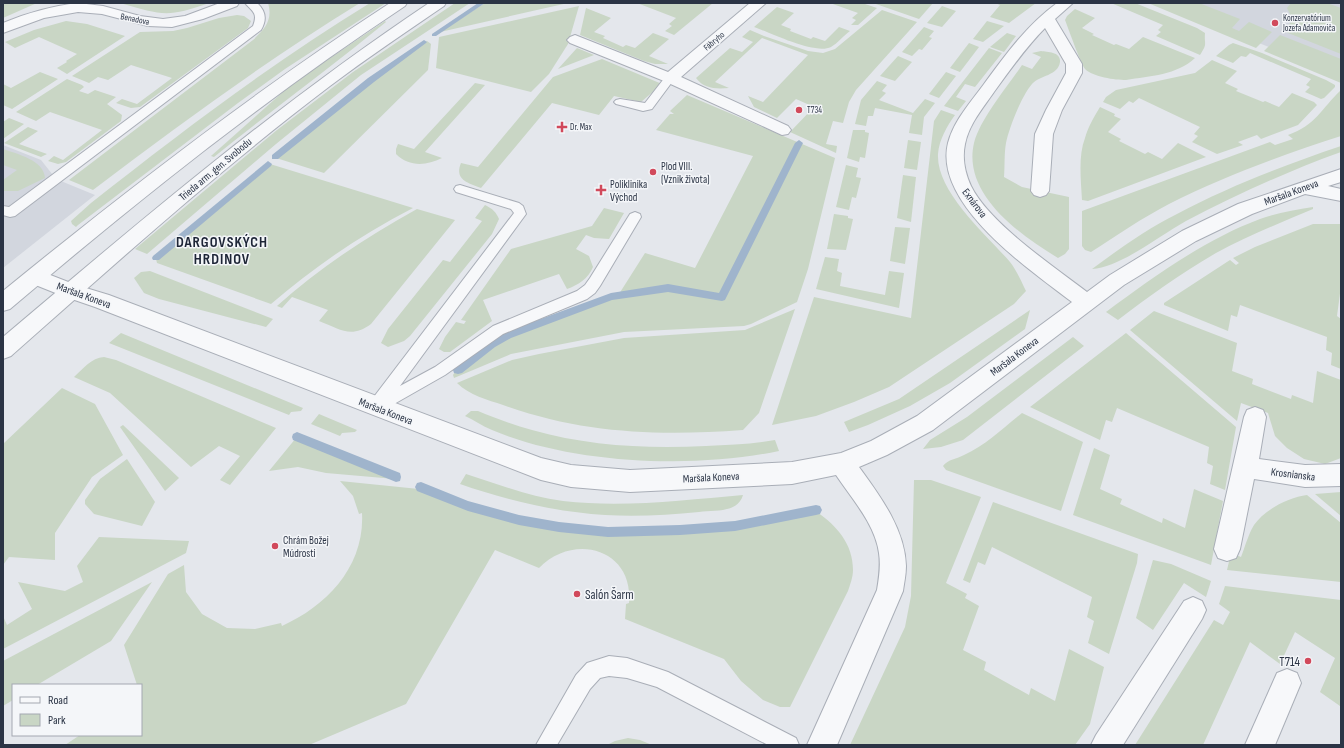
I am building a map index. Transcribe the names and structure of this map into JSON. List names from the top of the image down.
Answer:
{
  "streets": {
    "street": [
      "Benadova",
      "Fábryho",
      "Trieda arm. gen. Svobodu",
      "Maršala Koneva",
      "Exnárova",
      "Krosnianska"
    ]
  },
  "crossings": [
    ["Trieda arm. gen. Svobodu", "Maršala Koneva"],
    ["Maršala Koneva", "Exnárova"]
  ],
  "districts": ["DARGOVSKÝCH HRDINOV"],
  "places": {
    "other": [
      "Konzervatórium Jozefa Adamoviča",
      "T734",
      "Plod VIII. (Vznik života)",
      "Chrám Božej Múdrosti",
      "Salón Šarm",
      "T714"
    ],
    "health": ["Dr. Max", "Poliklinika Východ"]
  },
  "legend": ["Road", "Park"]
}
